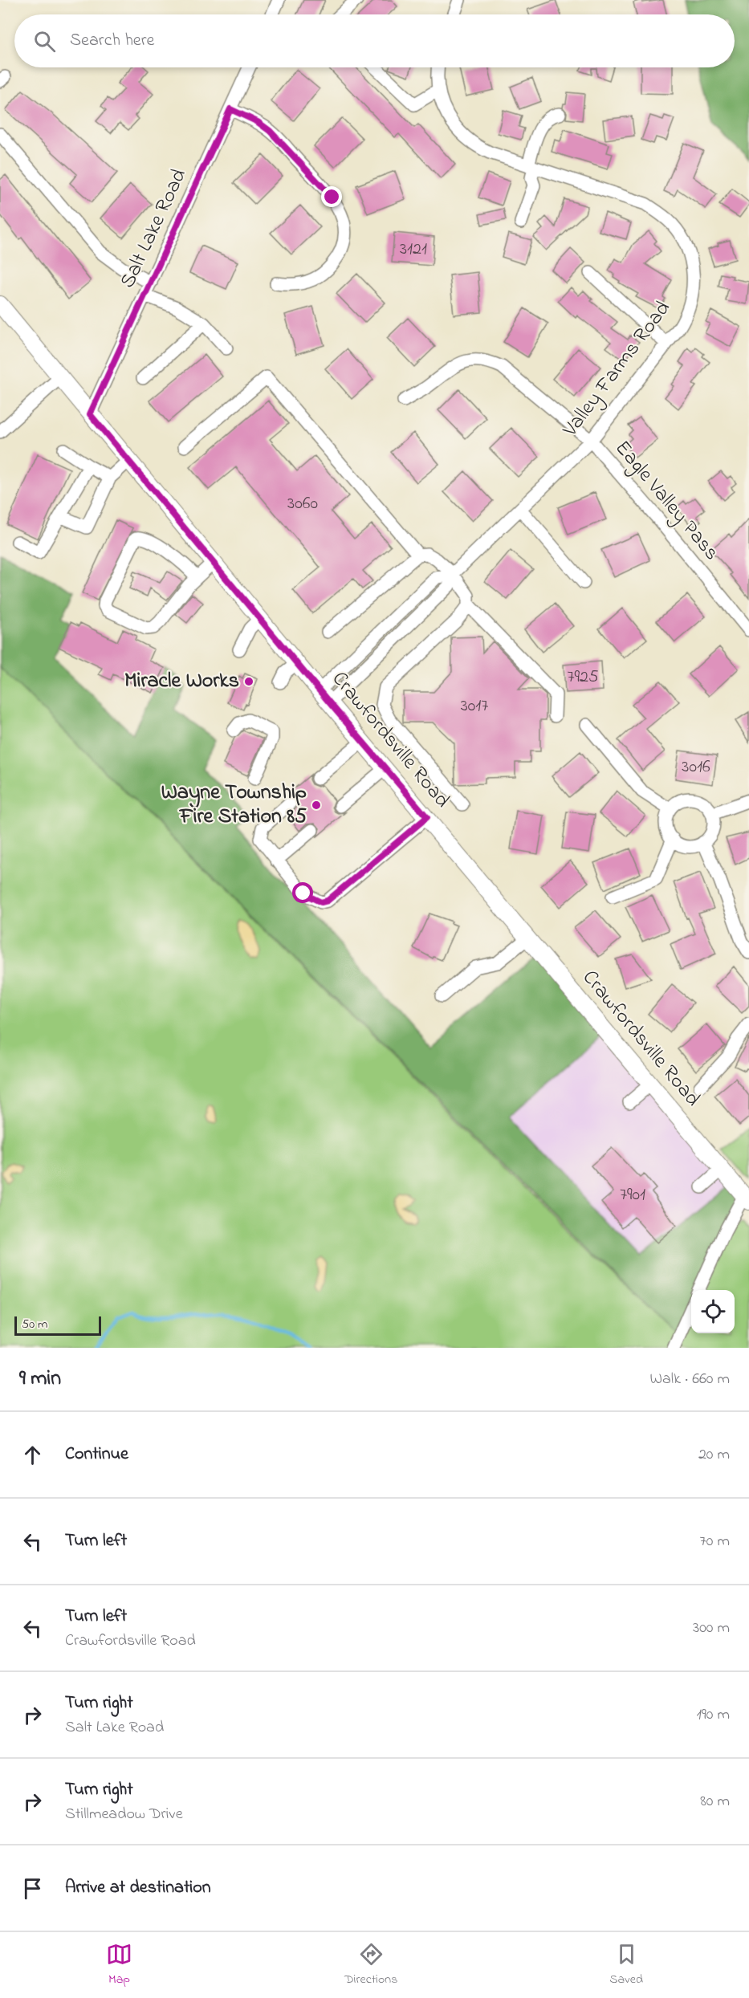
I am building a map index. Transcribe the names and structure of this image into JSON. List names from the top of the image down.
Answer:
{
  "streets": {
    "main road": ["Crawfordsville Road"],
    "street": ["Salt Lake Road", "Valley Farms Road", "Eagle Valley Pass"]
  },
  "crossings": [
    ["Salt Lake Road", "Crawfordsville Road"],
    ["Valley Farms Road", "Eagle Valley Pass"],
    ["Valley Farms Road", "Crawfordsville Road"]
  ],
  "places": ["Miracle Works", "Wayne Township Fire Station 85"],
  "house_numbers": [
    "3121",
    "3060",
    "7925",
    "3017",
    "3016",
    "7901"
  ],
  "scale_bar": "50 m",
  "page": {
    "search": "Search here",
    "scale": "50 m",
    "heading": ["9 min", "Walk · 660 m"],
    "list": [
      ["Continue", "20 m"],
      ["Turn left", "70 m"],
      ["Turn left", "Crawfordsville Road", "300 m"],
      ["Turn right", "Salt Lake Road", "190 m"],
      ["Turn right", "Stillmeadow Drive", "80 m"],
      "Arrive at destination"
    ],
    "nav": ["Map", "Directions", "Saved"]
  }
}
